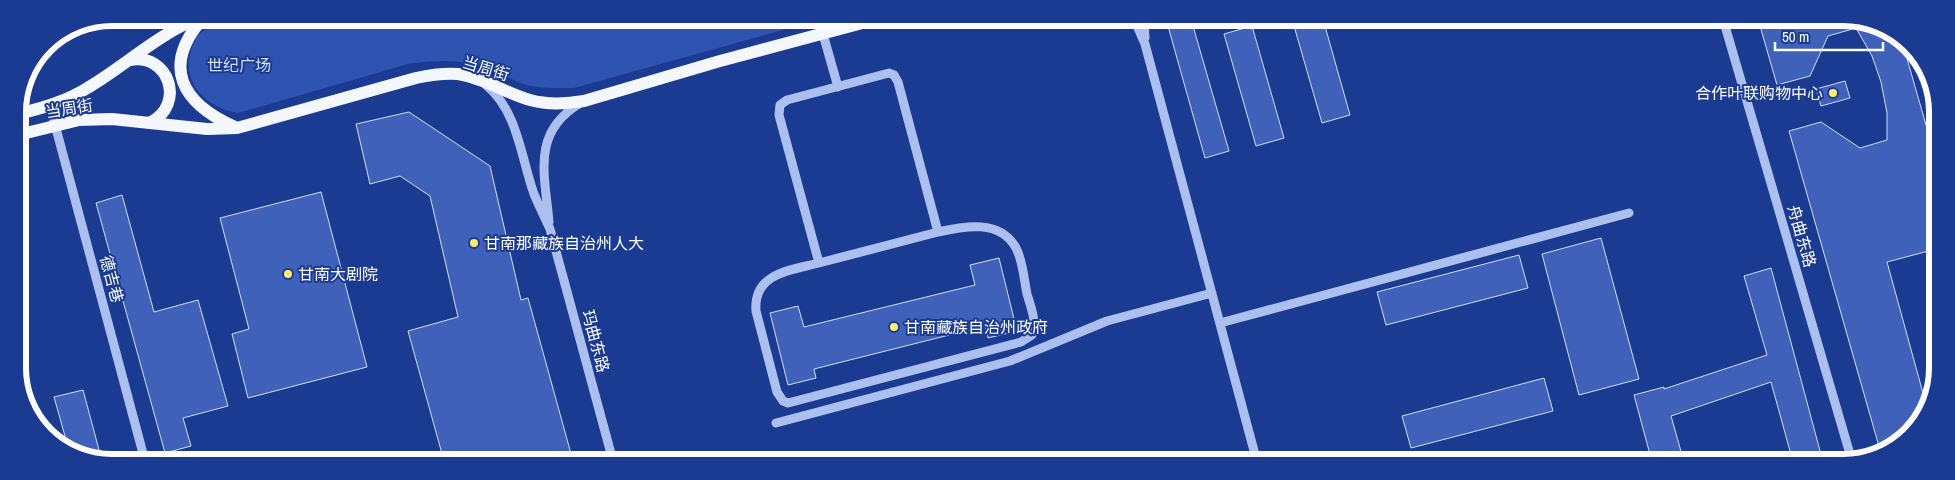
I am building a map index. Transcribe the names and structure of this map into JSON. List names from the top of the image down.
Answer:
{
  "streets": {
    "main road": ["当周街"],
    "street": ["舟曲东路", "德吉巷", "玛曲东路"]
  },
  "crossings": [
    ["当周街", "德吉巷"]
  ],
  "parks": ["世纪广场"],
  "places": [
    "合作叶联购物中心",
    "甘南那藏族自治州人大",
    "甘南大剧院",
    "甘南藏族自治州政府"
  ],
  "scale_bar": "50 m"
}
